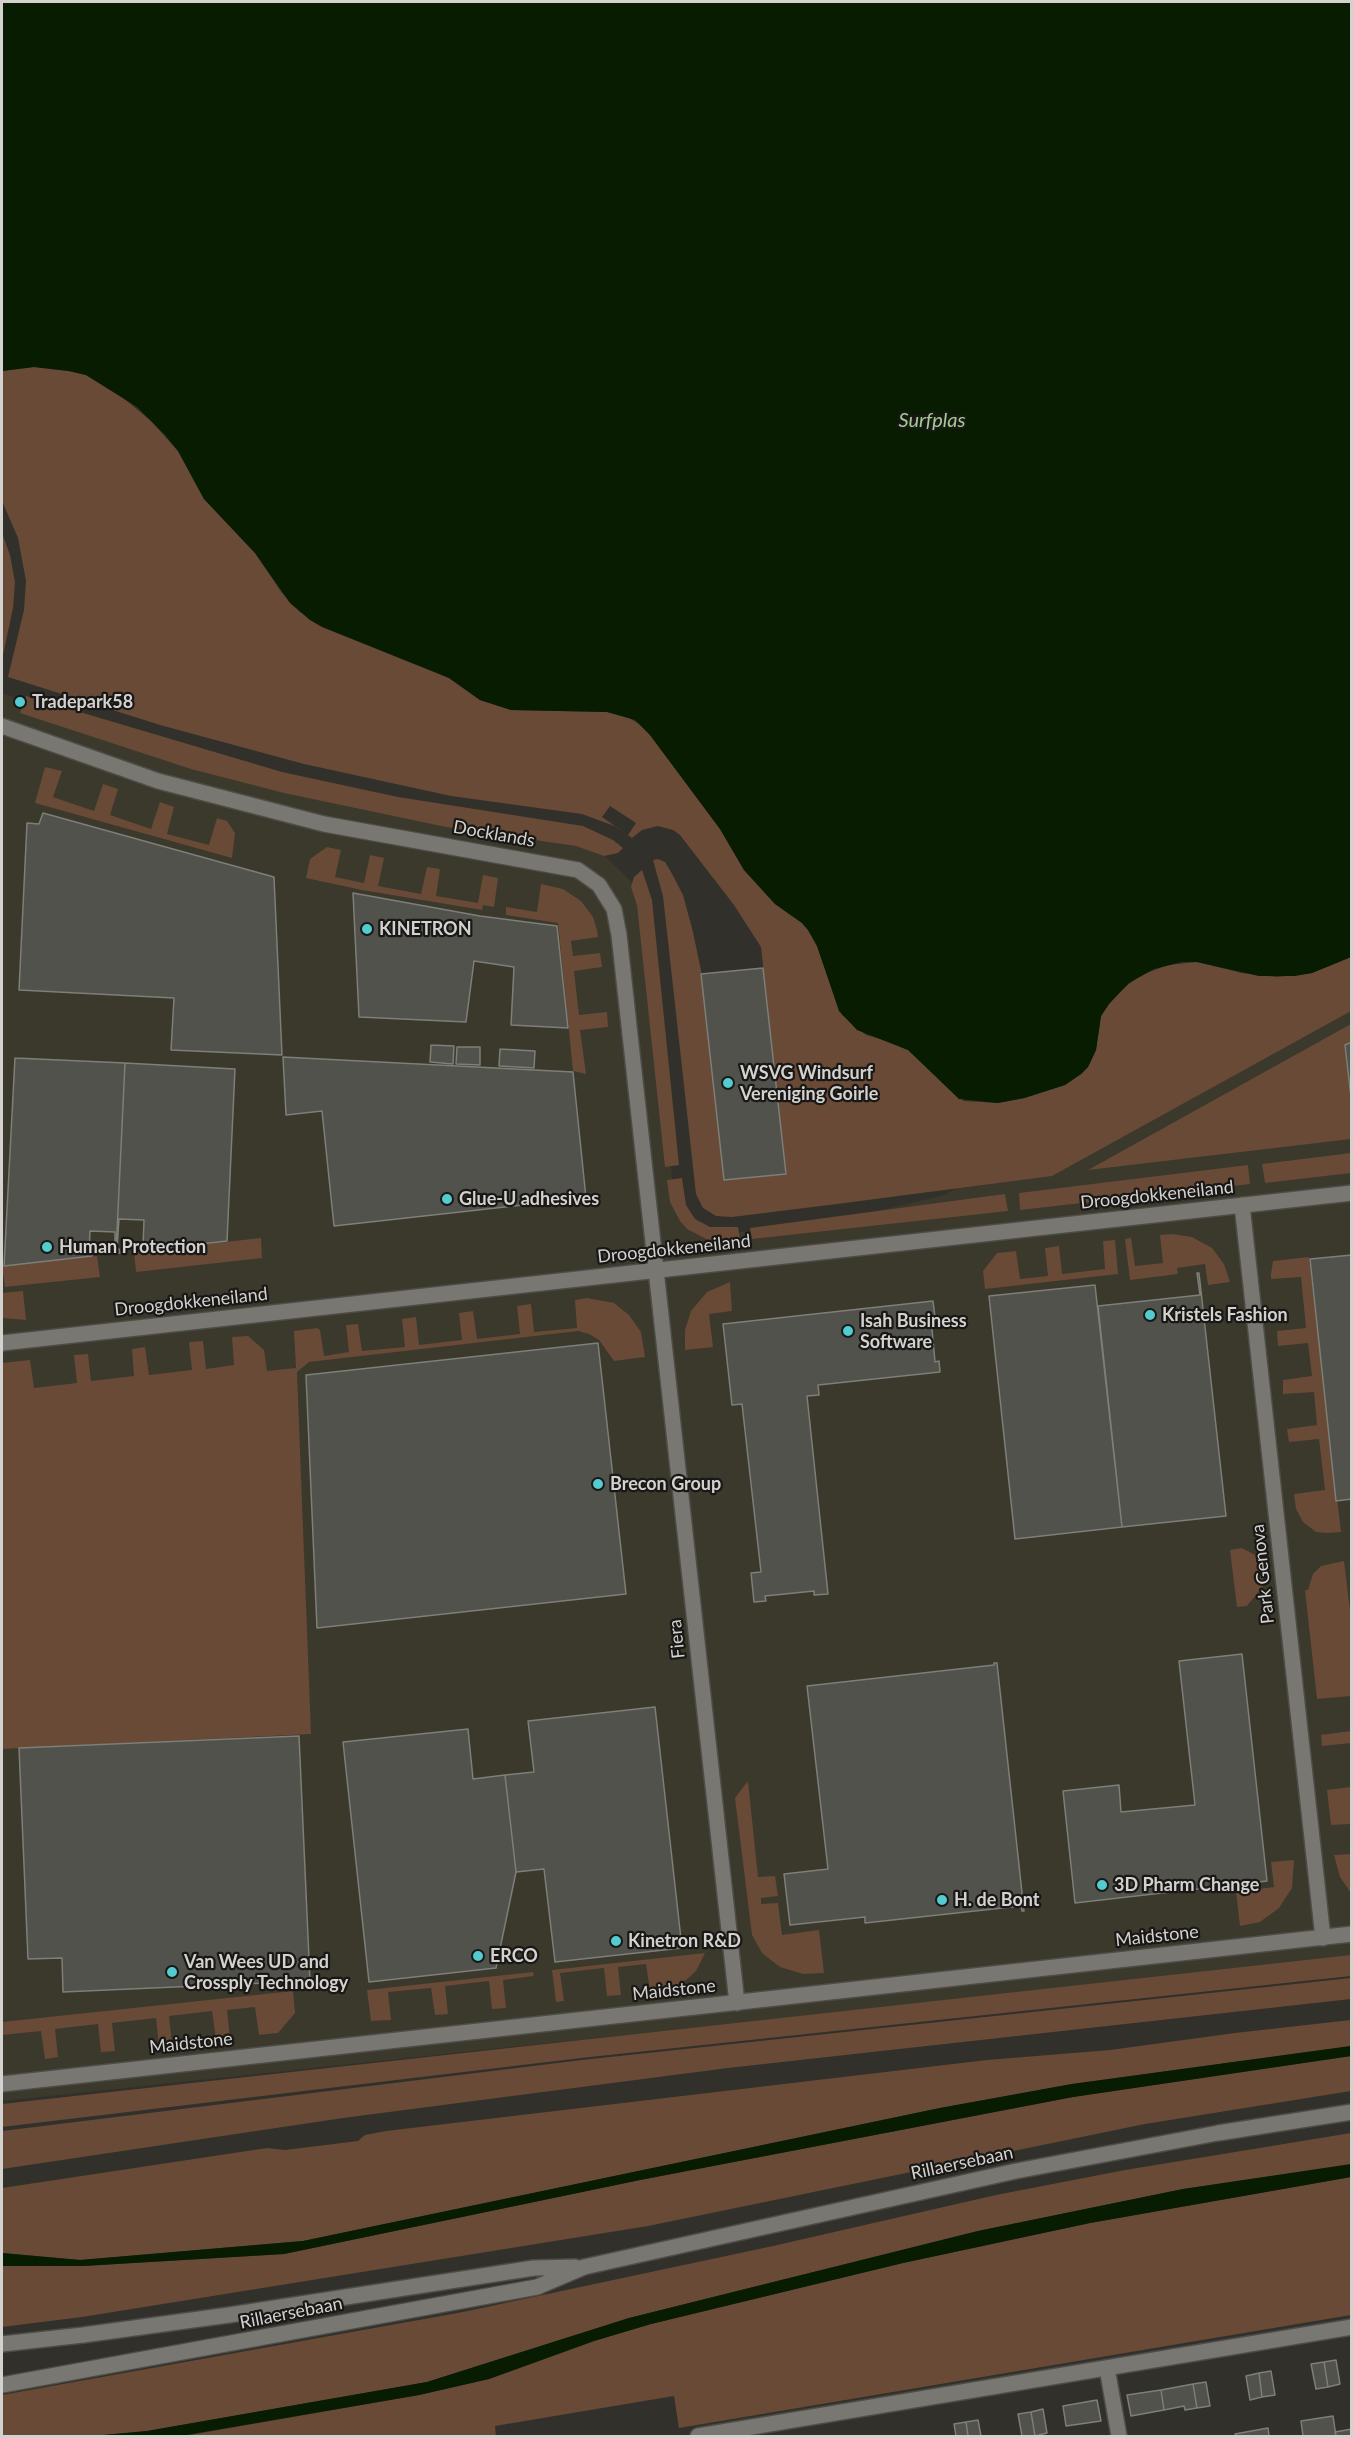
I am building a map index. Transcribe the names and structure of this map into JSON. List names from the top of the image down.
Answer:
{
  "streets": {
    "street": [
      "Docklands",
      "Droogdokkeneiland",
      "Park Genova",
      "Fiera",
      "Maidstone",
      "Rillaersebaan"
    ]
  },
  "crossings": [
    ["Docklands", "Droogdokkeneiland"],
    ["Docklands", "Fiera"],
    ["Droogdokkeneiland", "Park Genova"],
    ["Droogdokkeneiland", "Fiera"],
    ["Park Genova", "Maidstone"],
    ["Fiera", "Maidstone"]
  ],
  "water": ["Surfplas"],
  "places": [
    "Tradepark58",
    "KINETRON",
    "WSVG Windsurf Vereniging Goirle",
    "Glue-U adhesives",
    "Human Protection",
    "Kristels Fashion",
    "Isah Business Software",
    "Brecon Group",
    "3D Pharm Change",
    "H. de Bont",
    "Kinetron R&D",
    "ERCO",
    "Van Wees UD and Crossply Technology"
  ]
}
